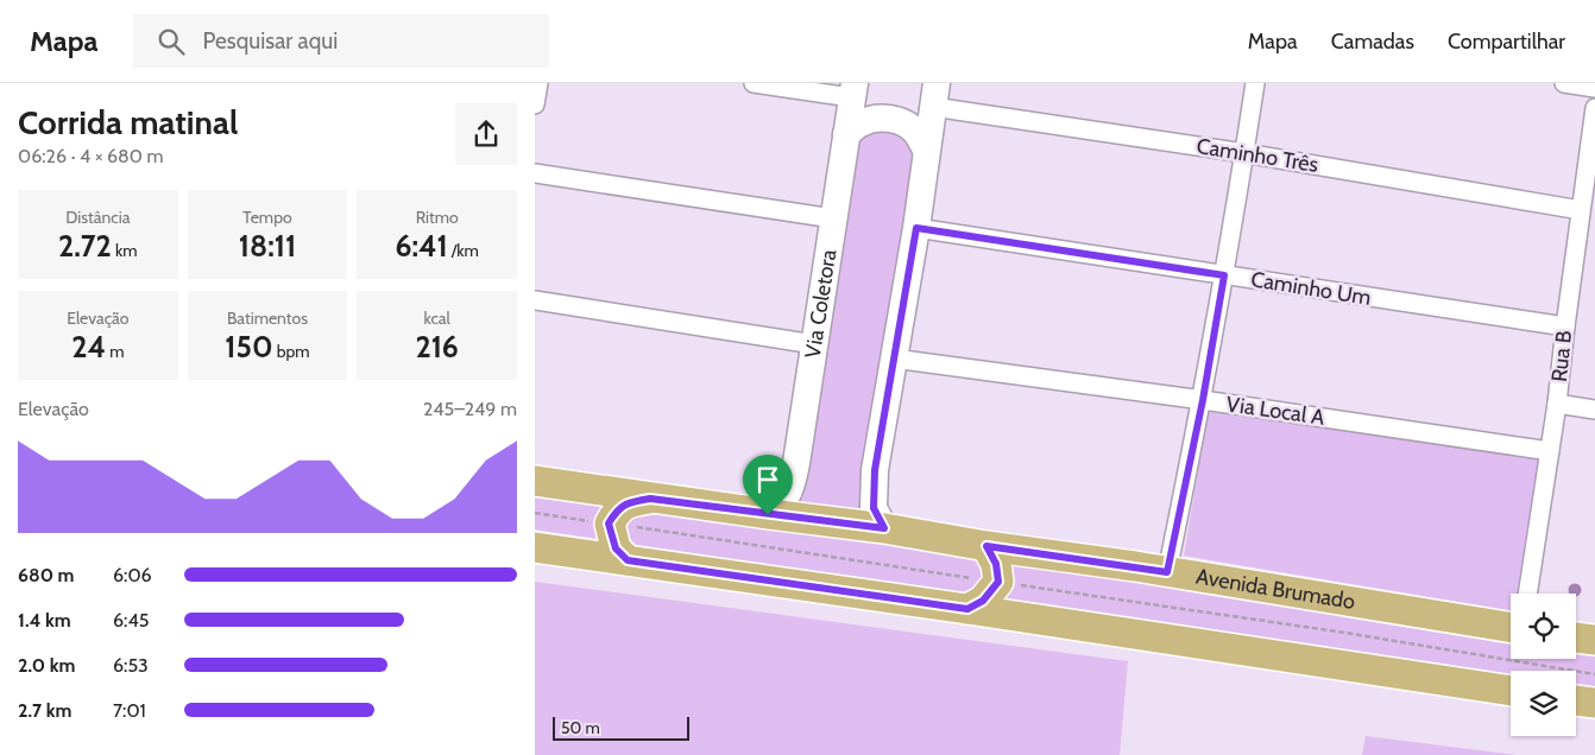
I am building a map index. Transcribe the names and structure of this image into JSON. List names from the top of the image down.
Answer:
{
  "streets": {
    "main road": ["Avenida Brumado"],
    "street": [
      "Caminho Três",
      "Caminho Um",
      "Via Coletora",
      "Rua B",
      "Via Local A"
    ]
  },
  "crossings": [
    ["Caminho Três", "Rua B"],
    ["Caminho Um", "Rua B"],
    ["Via Coletora", "Avenida Brumado"],
    ["Rua B", "Via Local A"]
  ],
  "scale_bar": "50 m",
  "page": {
    "header": "Mapa",
    "search": "Pesquisar aqui",
    "nav": ["Mapa", "Camadas", "Compartilhar"],
    "heading": ["Corrida matinal", "06:26 · 4 × 680 m"],
    "stats": [
      ["Distância", "2.72 km"],
      ["Tempo", "18:11"],
      ["Ritmo", "6:41 /km"],
      ["Elevação", "24 m"],
      ["Batimentos", "150 bpm"],
      ["kcal", "216"]
    ],
    "chart": ["Elevação", "245–249 m"],
    "list": [
      {
        "name": "680 m",
        "note": "6:06"
      },
      {
        "name": "1.4 km",
        "note": "6:45"
      },
      {
        "name": "2.0 km",
        "note": "6:53"
      },
      {
        "name": "2.7 km",
        "note": "7:01"
      }
    ],
    "scale": "50 m"
  }
}
